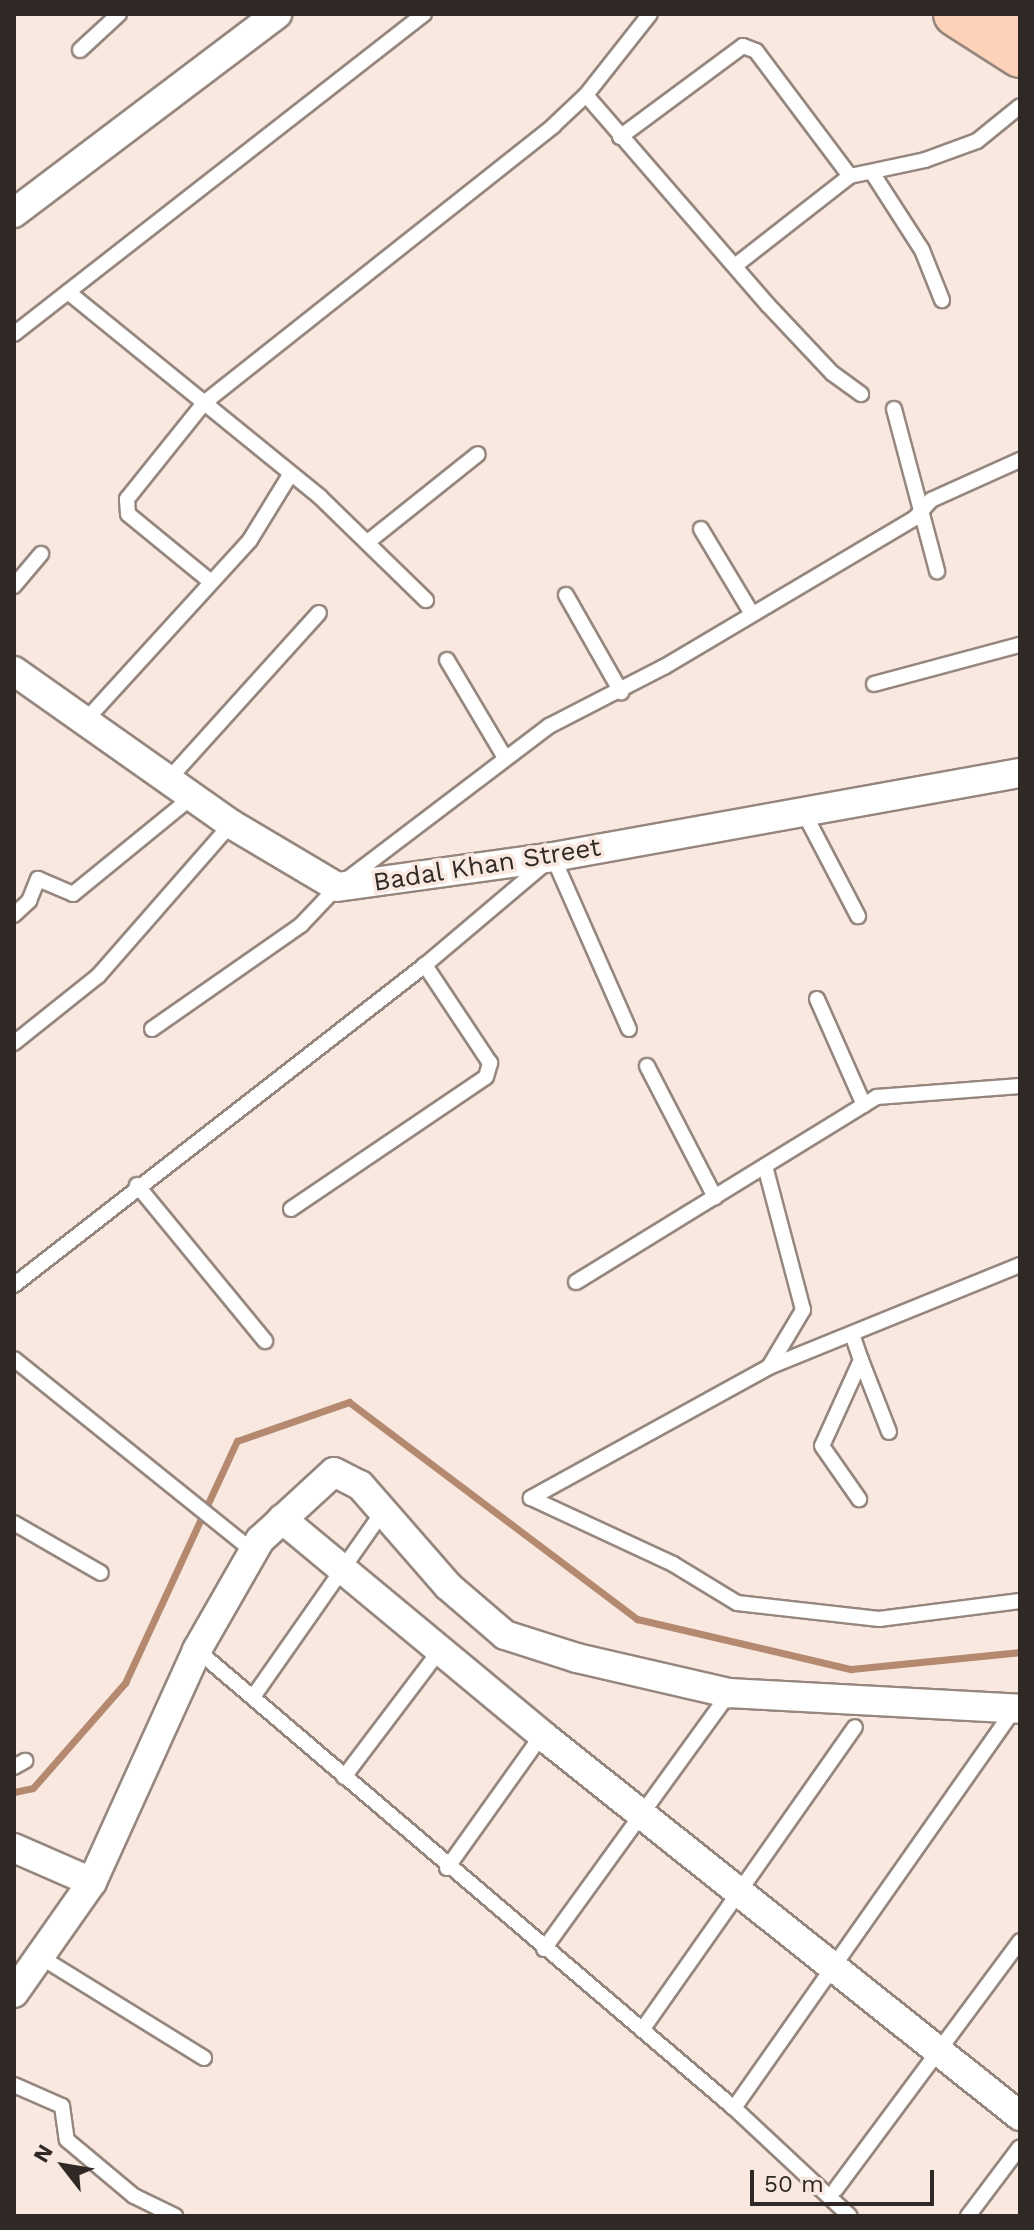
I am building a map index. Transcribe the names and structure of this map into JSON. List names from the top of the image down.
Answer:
{
  "streets": {
    "street": ["Badal Khan Street"]
  },
  "scale_bar": "50 m",
  "north": "top left"
}
